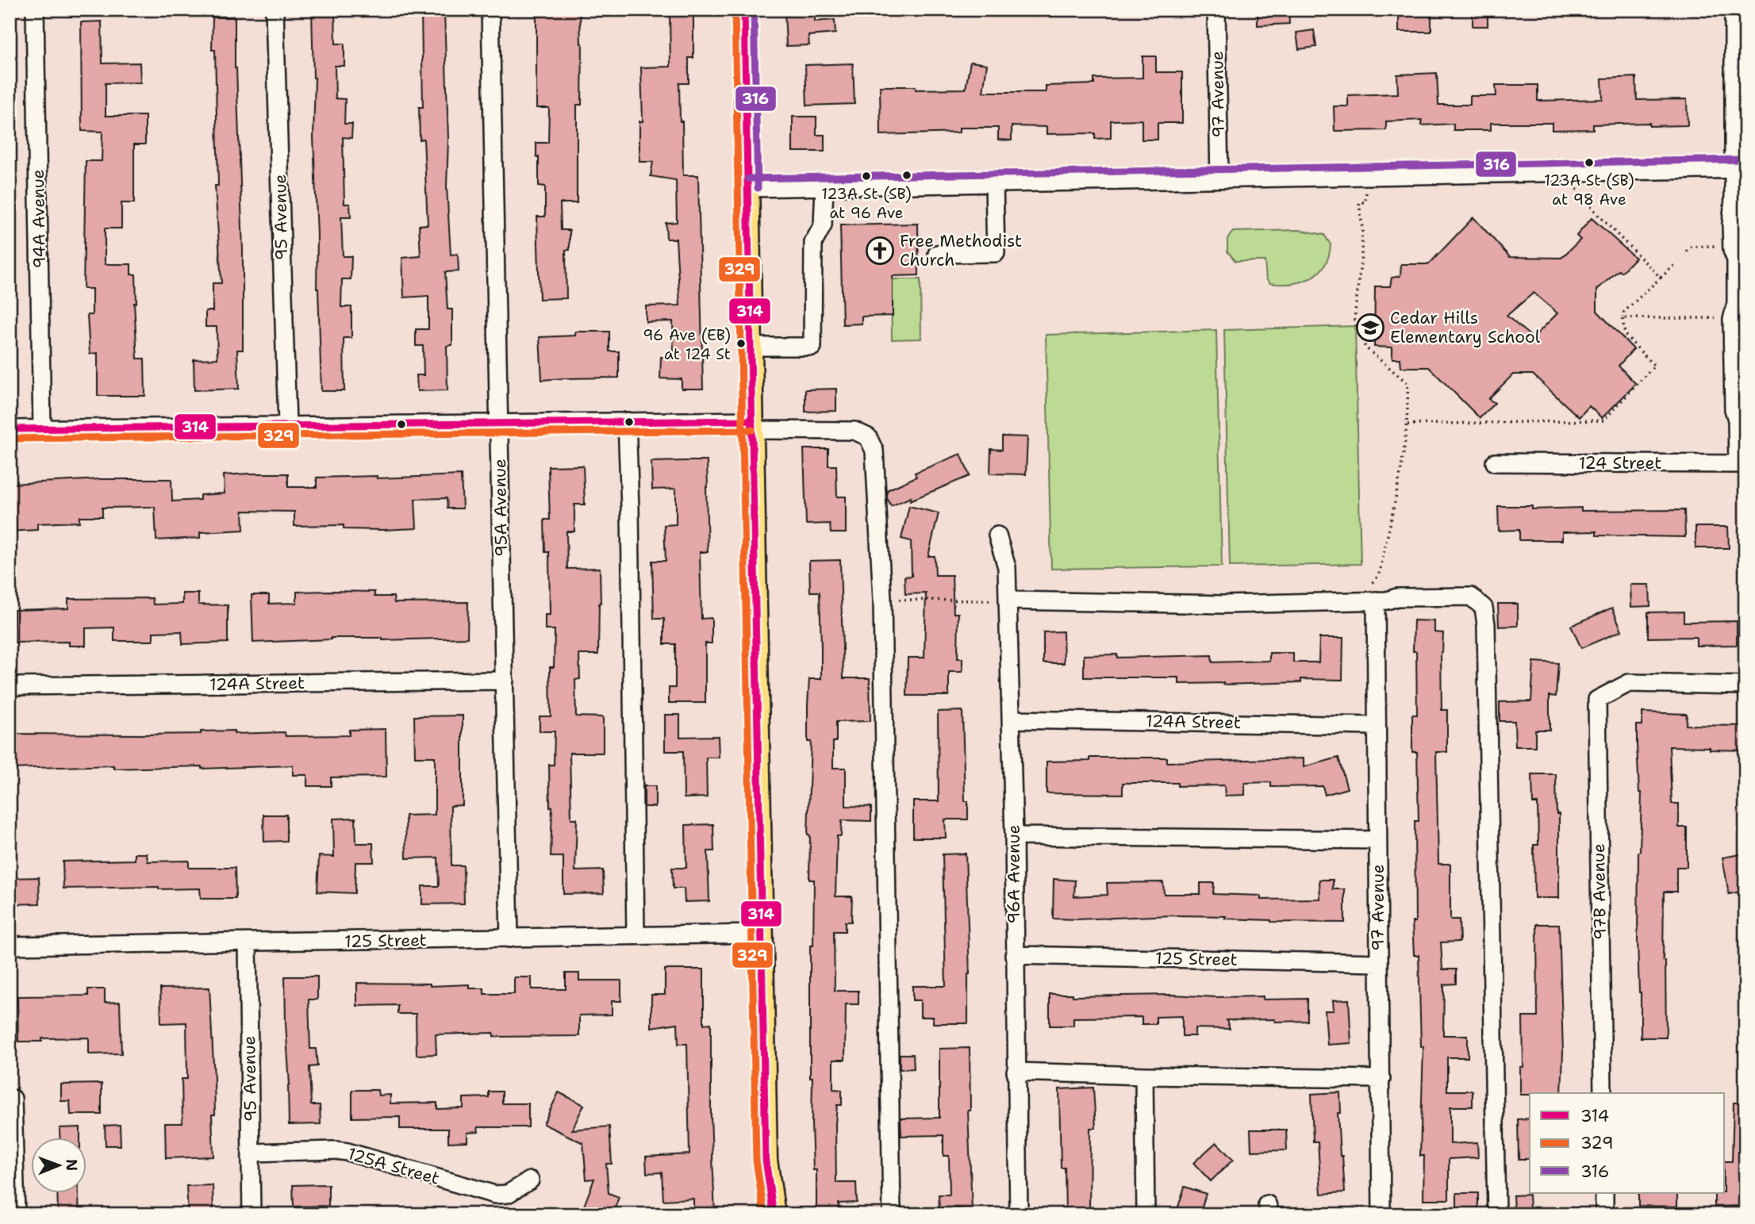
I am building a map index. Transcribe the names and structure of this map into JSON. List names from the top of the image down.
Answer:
{
  "streets": {
    "street": [
      "97 Avenue",
      "95 Avenue",
      "94A Avenue",
      "124 Street",
      "95A Avenue",
      "124A Street",
      "96A Avenue",
      "97B Avenue",
      "125 Street",
      "125A Street"
    ]
  },
  "crossings": [
    ["97 Avenue", "124A Street"],
    ["97 Avenue", "125 Street"],
    ["95 Avenue", "125 Street"],
    ["95 Avenue", "125A Street"],
    ["95A Avenue", "124A Street"],
    ["95A Avenue", "125 Street"],
    ["124A Street", "96A Avenue"],
    ["96A Avenue", "125 Street"]
  ],
  "places": {
    "other": ["123A St (SB) at 98 Ave", "123A St (SB) at 96 Ave", "96 Ave (EB) at 124 St"],
    "church": ["Free Methodist Church"],
    "school or university": ["Cedar Hills Elementary School"]
  },
  "lines": ["transit line 314", "transit line 329", "transit line 316"],
  "legend": ["314", "329", "316"],
  "north": "right"
}
